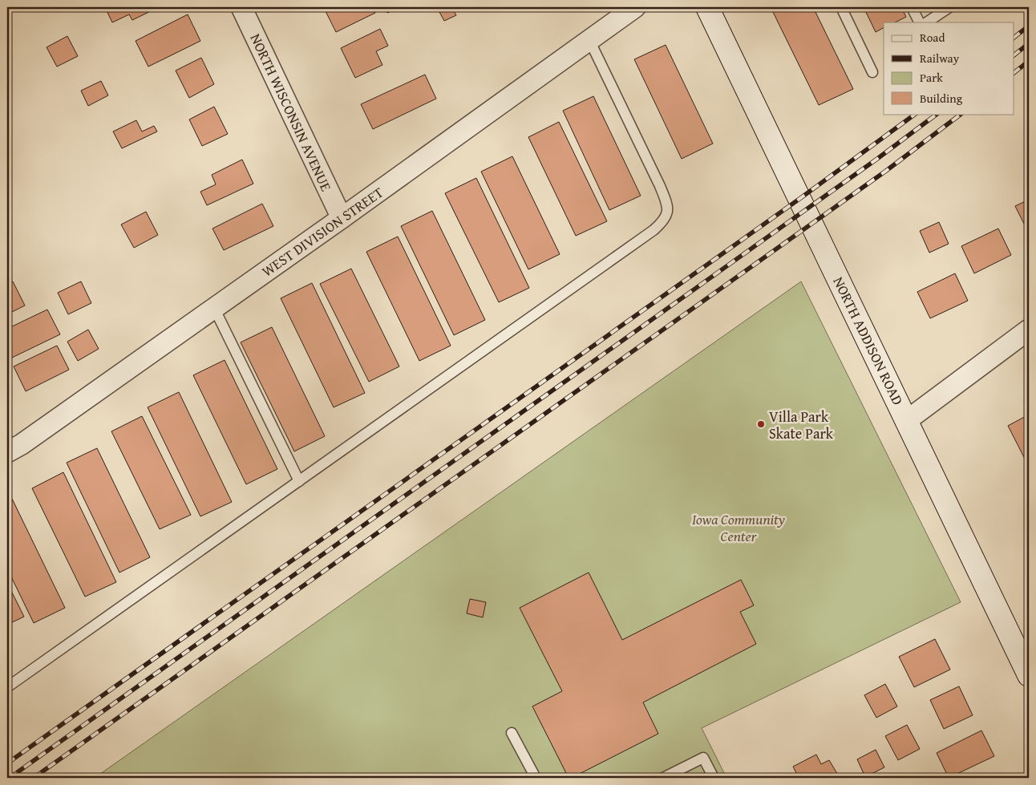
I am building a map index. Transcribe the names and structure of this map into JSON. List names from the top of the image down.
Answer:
{
  "streets": {
    "street": ["NORTH WISCONSIN AVENUE", "WEST DIVISION STREET", "NORTH ADDISON ROAD"]
  },
  "crossings": [
    ["NORTH WISCONSIN AVENUE", "WEST DIVISION STREET"]
  ],
  "parks": ["Iowa Community Center"],
  "places": ["Villa Park Skate Park"],
  "legend": [
    "Road",
    "Railway",
    "Park",
    "Building"
  ]
}
